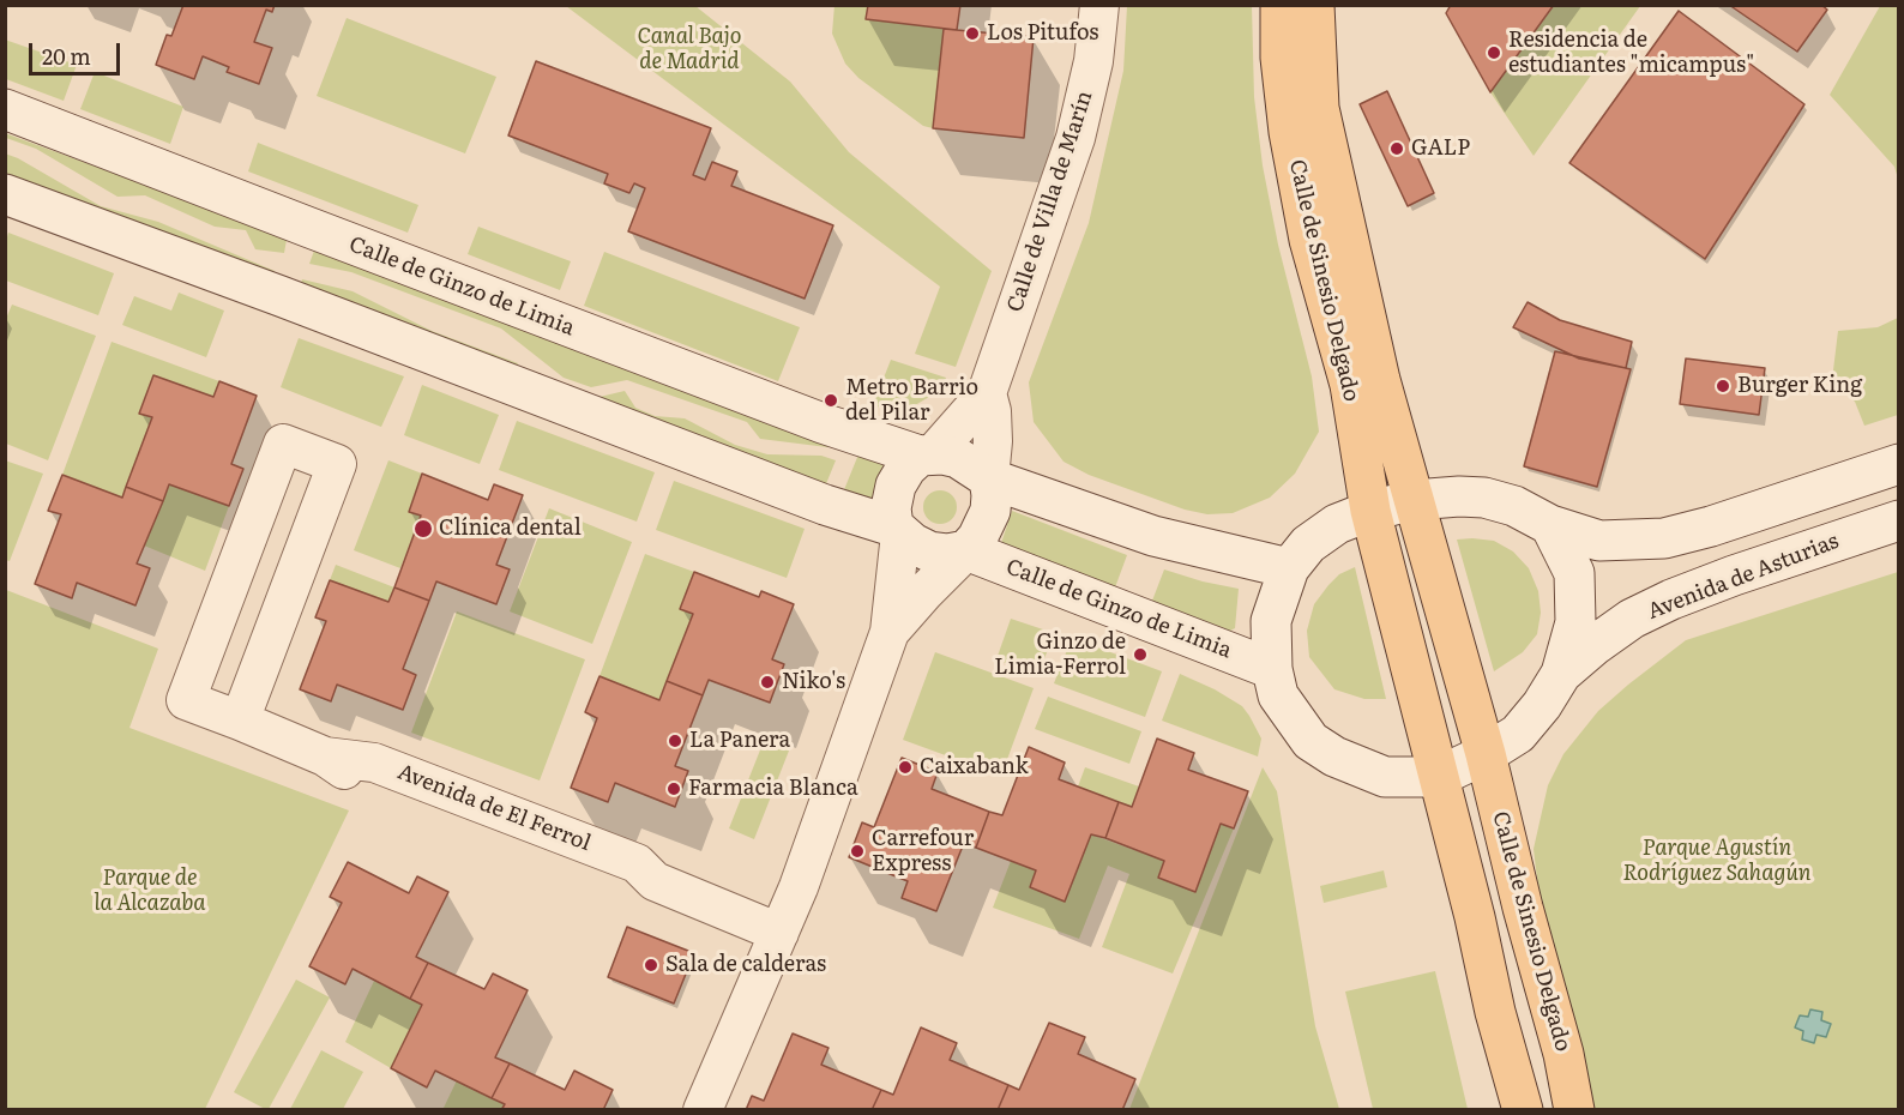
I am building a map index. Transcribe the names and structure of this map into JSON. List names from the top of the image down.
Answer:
{
  "streets": {
    "main road": ["Calle de Sinesio Delgado", "Calle de Ginzo de Limia", "Avenida de Asturias"],
    "street": ["Calle de Villa de Marín", "Avenida de El Ferrol"]
  },
  "crossings": [
    ["Calle de Villa de Marín", "Calle de Ginzo de Limia"]
  ],
  "parks": ["Canal Bajo de Madrid", "Parque Agustín Rodríguez Sahagún", "Parque de la Alcazaba"],
  "places": [
    "Los Pitufos",
    "Residencia de estudiantes \"micampus\"",
    "GALP",
    "Burger King",
    "Metro Barrio del Pilar",
    "Clínica dental",
    "Ginzo de Limia-Ferrol",
    "Niko's",
    "La Panera",
    "Caixabank",
    "Farmacia Blanca",
    "Carrefour Express",
    "Sala de calderas"
  ],
  "scale_bar": "20 m"
}
